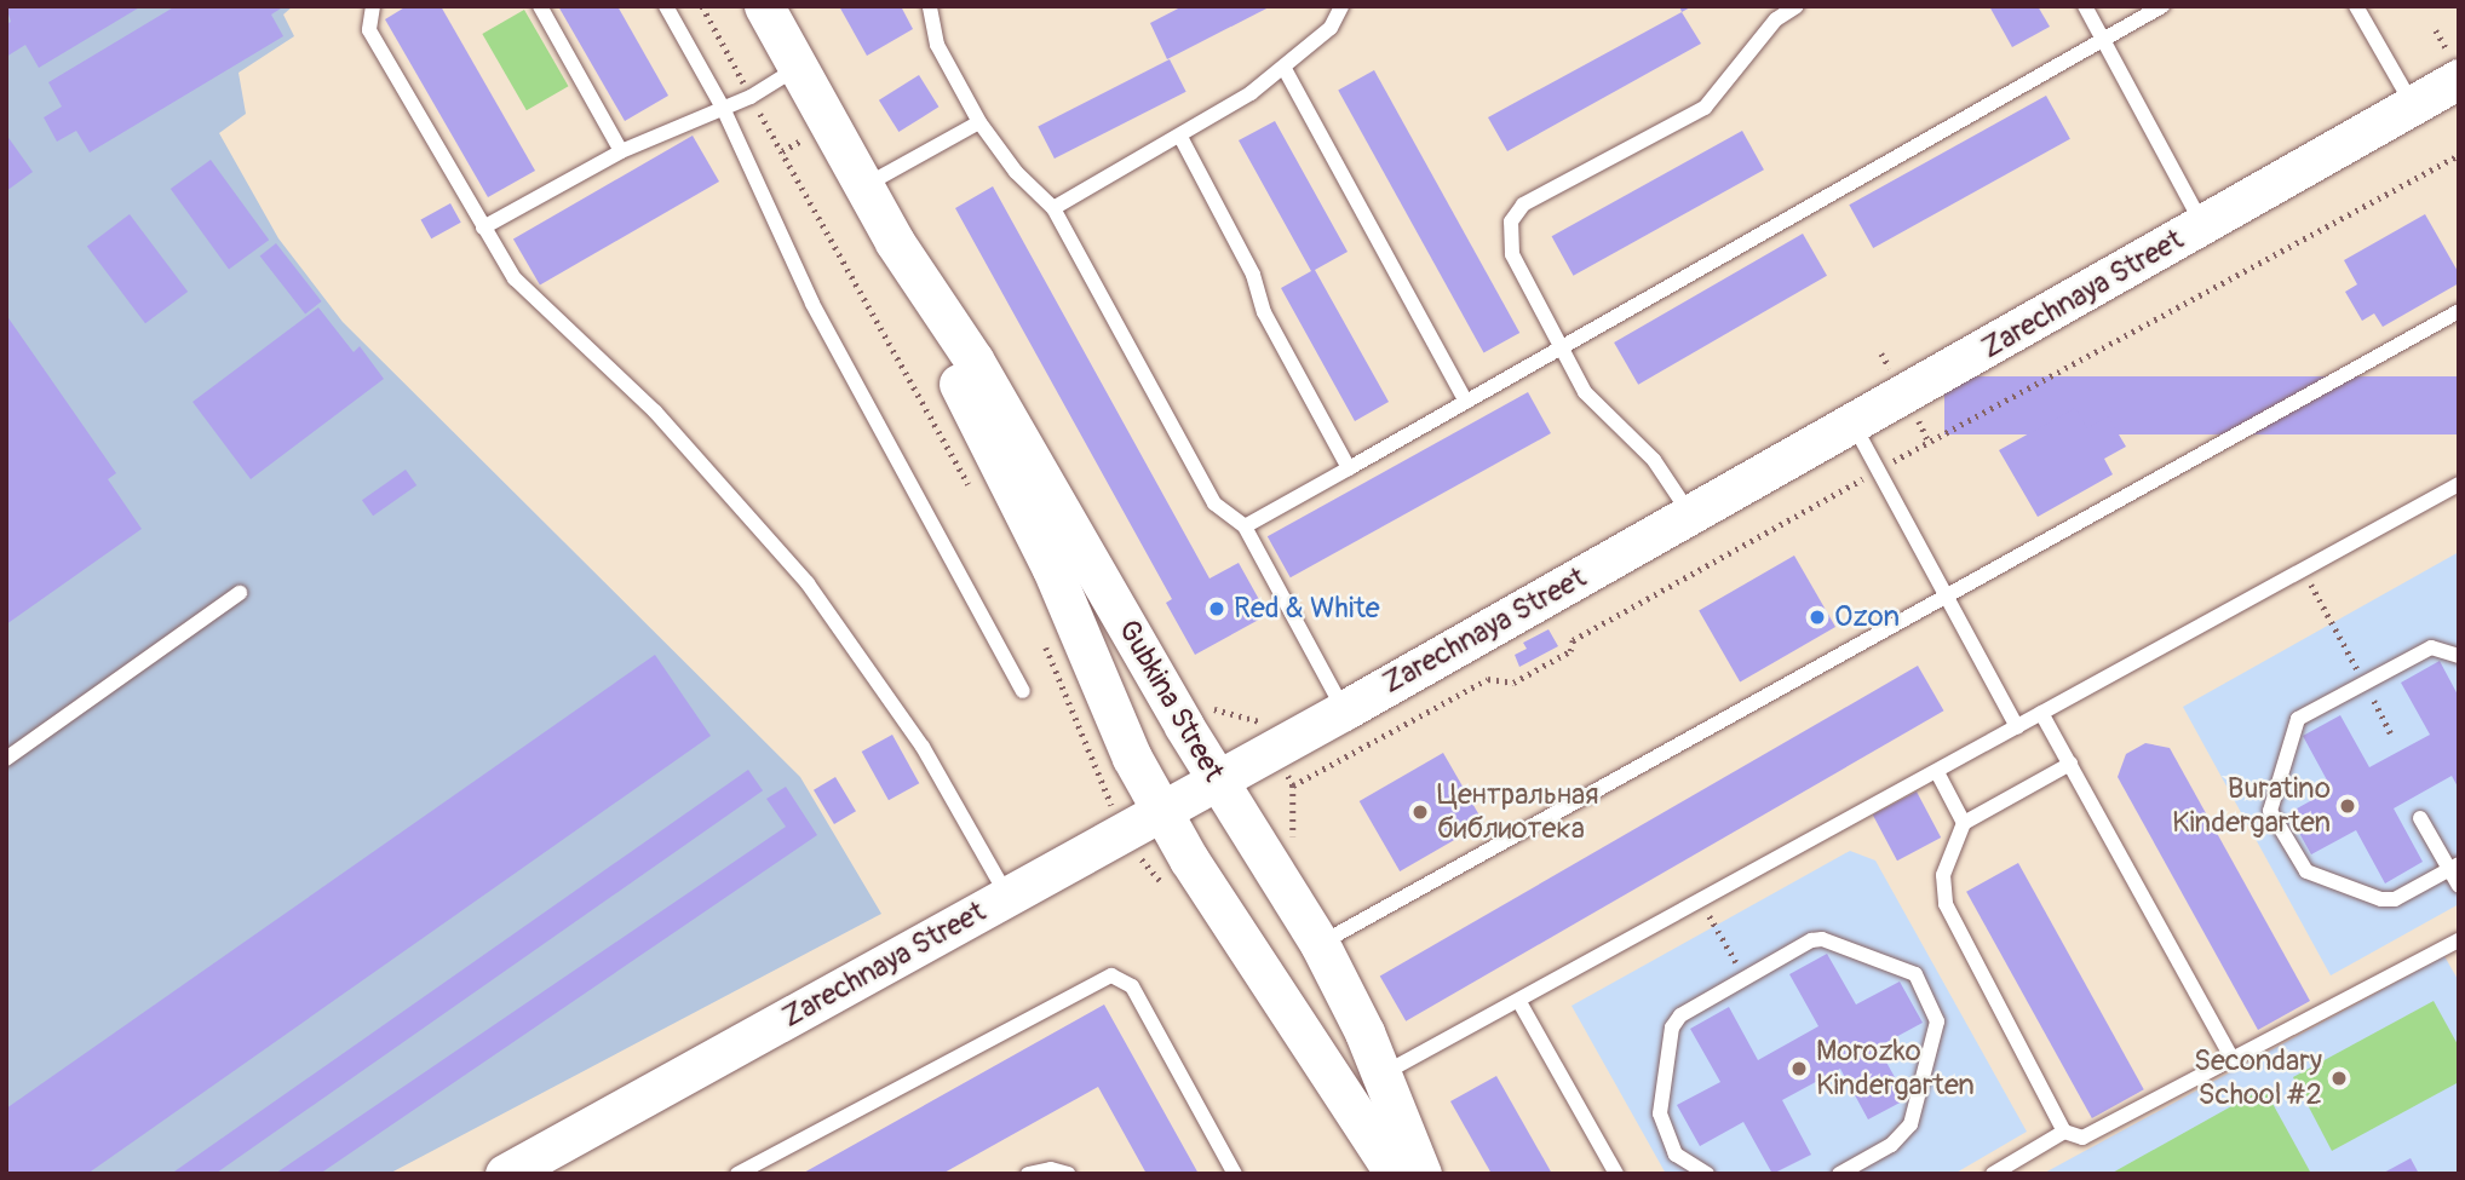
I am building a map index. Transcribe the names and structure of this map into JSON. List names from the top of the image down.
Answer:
{
  "streets": {
    "main road": ["Zarechnaya Street", "Gubkina Street"]
  },
  "crossings": [
    ["Zarechnaya Street", "Gubkina Street"]
  ],
  "places": [
    "Red & White",
    "Ozon",
    "Buratino Kindergarten",
    "Центральная библиотека",
    "Morozko Kindergarten",
    "Secondary School #2"
  ]
}
